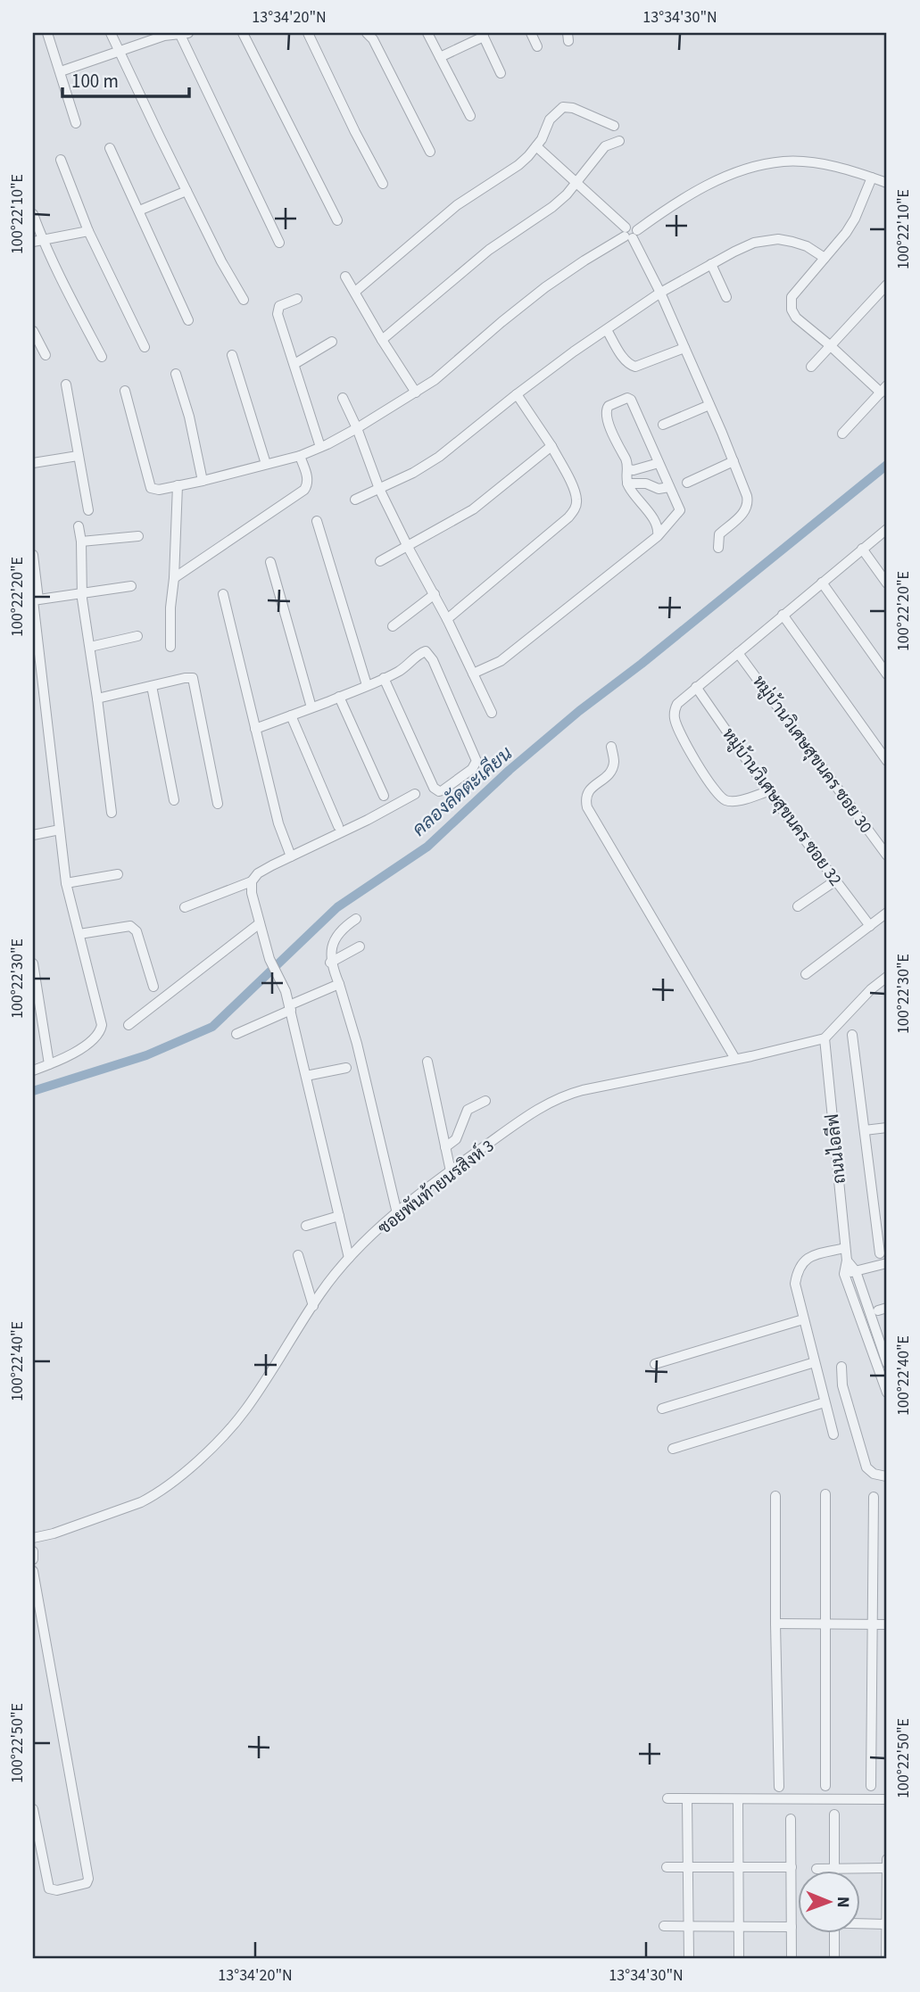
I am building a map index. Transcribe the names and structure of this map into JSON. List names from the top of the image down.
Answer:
{
  "streets": {
    "street": [
      "หมู่บ้านวิเศษสุขนคร ซอย 30",
      "หมู่บ้านวิเศษสุขนคร ซอย 32",
      "ถนนไอลีฟ",
      "ซอยพันท้ายนรสิงห์ 3"
    ]
  },
  "crossings": [
    ["ถนนไอลีฟ", "ซอยพันท้ายนรสิงห์ 3"]
  ],
  "water": ["คลองลัดตะเคียน"],
  "scale_bar": "100 m",
  "north": "right",
  "coordinates": [
    "13°34'20\"N",
    "13°34'30\"N",
    "100°22'10\"E",
    "100°22'20\"E",
    "100°22'30\"E",
    "100°22'40\"E",
    "100°22'50\"E"
  ]
}
